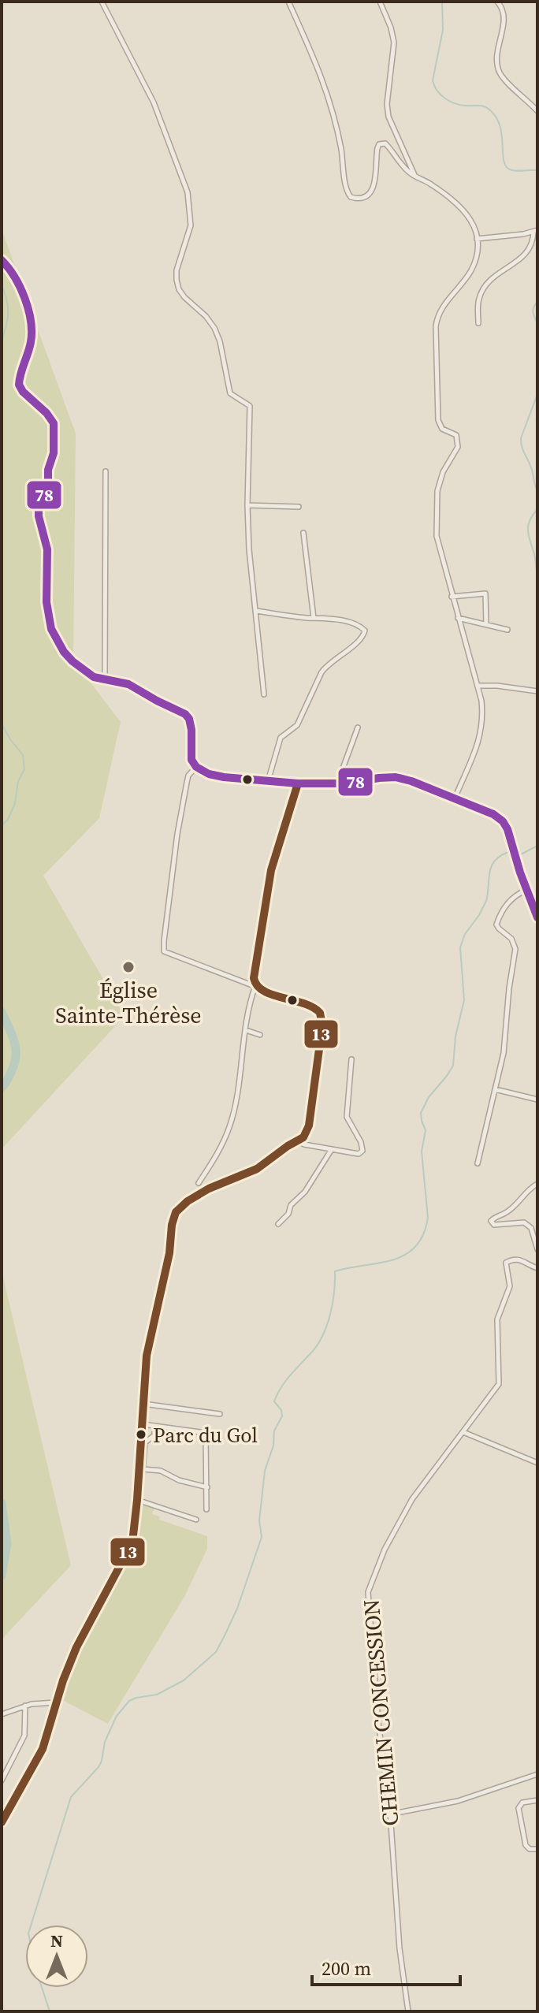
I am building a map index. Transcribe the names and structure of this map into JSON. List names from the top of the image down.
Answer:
{
  "streets": {
    "street": ["CHEMIN CONCESSION"]
  },
  "places": ["Église Sainte-Thérèse", "Parc du Gol"],
  "lines": ["transit line 78", "transit line 13"],
  "scale_bar": "200 m",
  "north": "top"
}
